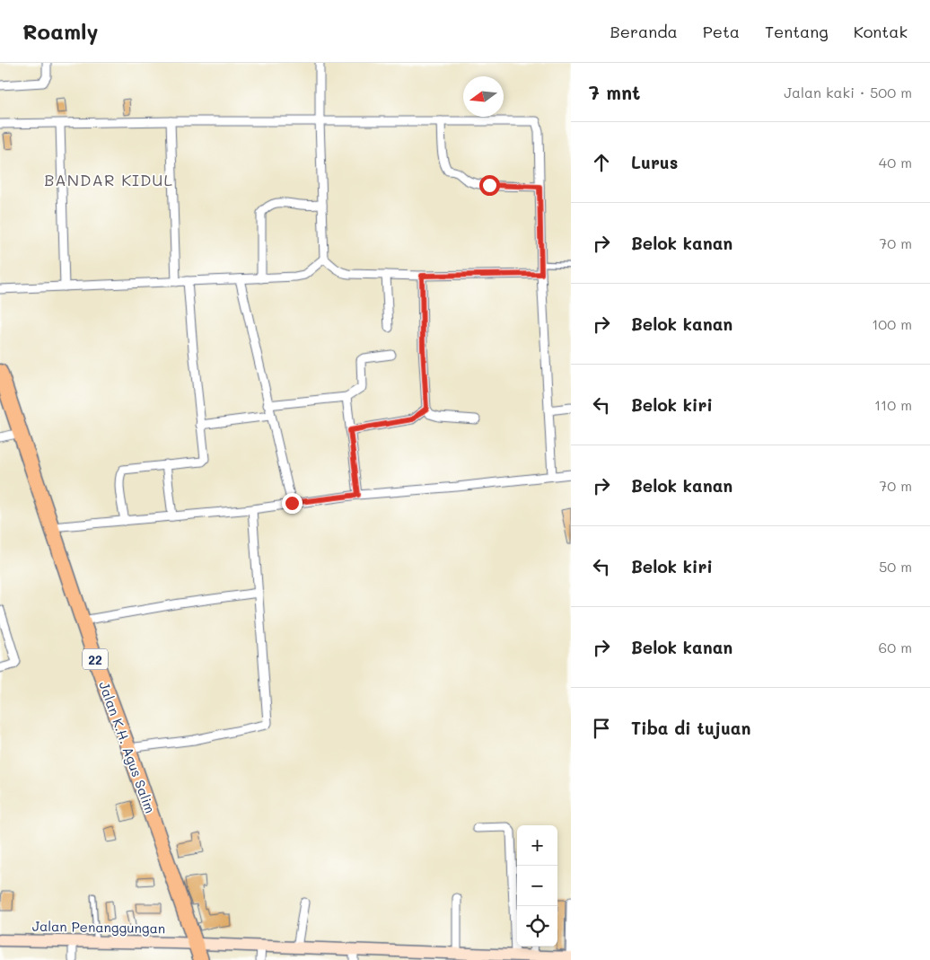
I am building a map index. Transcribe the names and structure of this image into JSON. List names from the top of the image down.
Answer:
{
  "streets": {
    "highway": ["22", "Jalan K.H. Agus Salim"],
    "main road": ["Jalan Penanggungan"]
  },
  "crossings": [
    ["22", "Jalan K.H. Agus Salim"],
    ["22", "Jalan Penanggungan"],
    ["Jalan K.H. Agus Salim", "Jalan Penanggungan"]
  ],
  "districts": ["BANDAR KIDUL"],
  "north": "left",
  "page": {
    "header": "Roamly",
    "nav": [
      "Beranda",
      "Peta",
      "Tentang",
      "Kontak"
    ],
    "heading": ["7 mnt", "Jalan kaki · 500 m"],
    "list": [
      ["Lurus", "40 m"],
      ["Belok kanan", "70 m"],
      ["Belok kanan", "100 m"],
      ["Belok kiri", "110 m"],
      ["Belok kanan", "70 m"],
      ["Belok kiri", "50 m"],
      ["Belok kanan", "60 m"],
      "Tiba di tujuan"
    ],
    "map_buttons": ["+", "−"]
  }
}
